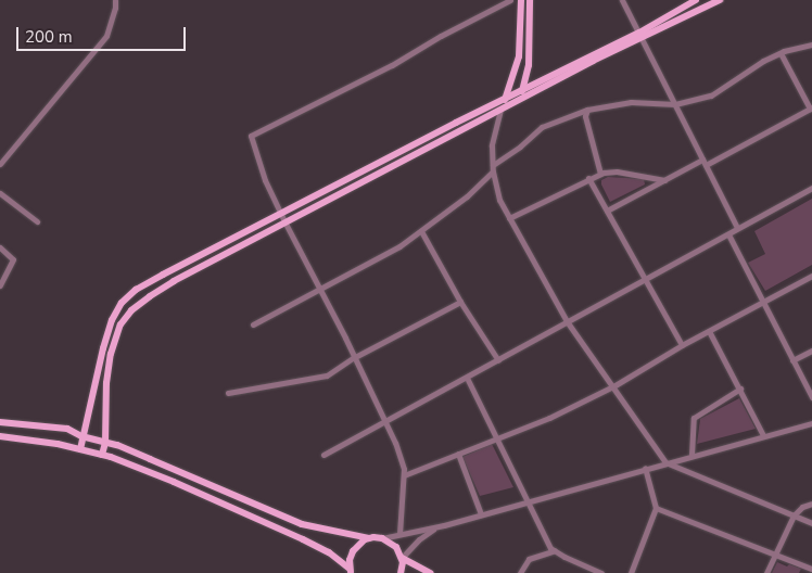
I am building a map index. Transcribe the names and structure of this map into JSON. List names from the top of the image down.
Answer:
{
  "scale_bar": "200 m"
}
